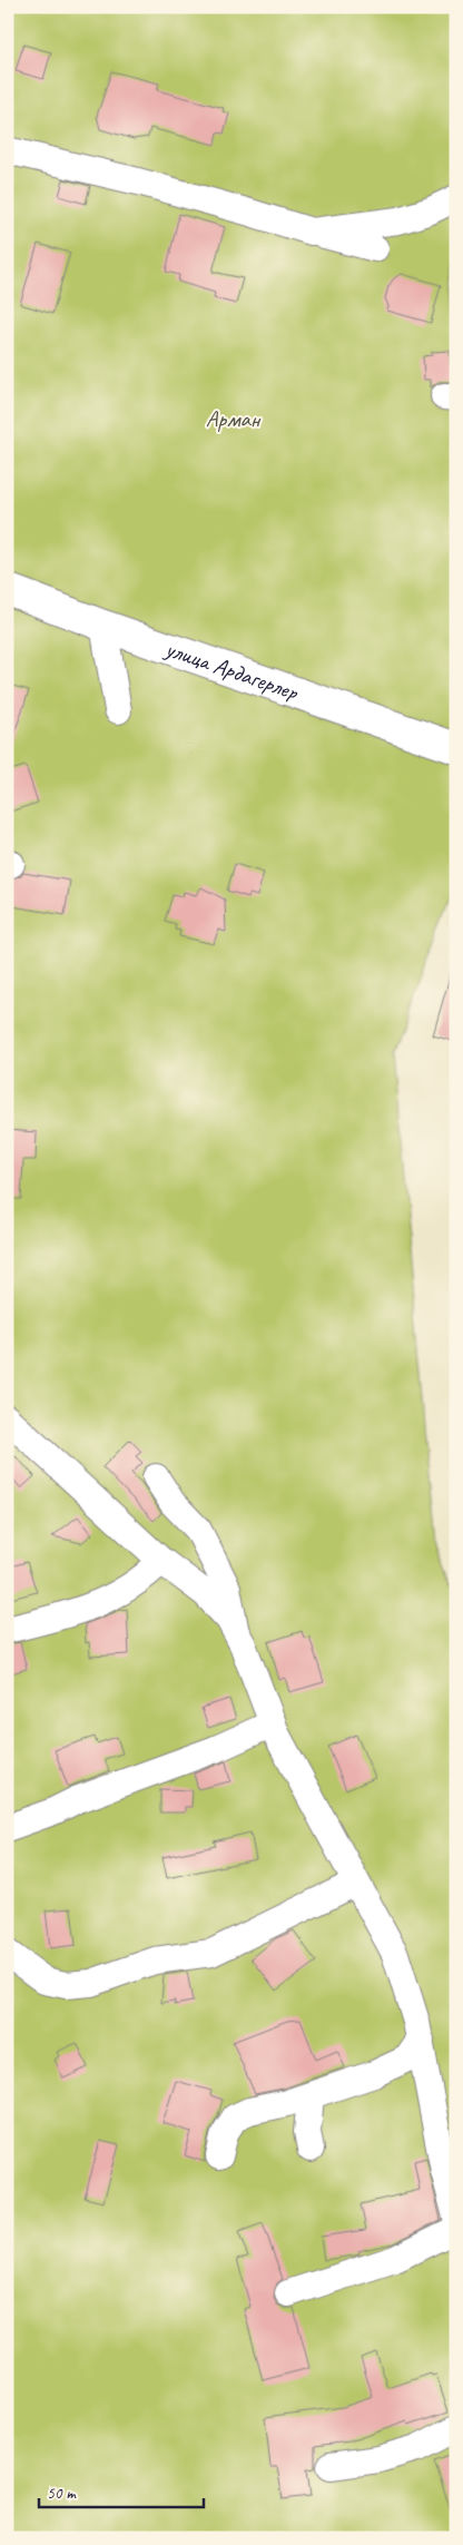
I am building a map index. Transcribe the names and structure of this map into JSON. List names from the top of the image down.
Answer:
{
  "streets": {
    "main road": ["улица Ардагерлер"]
  },
  "parks": ["Арман"],
  "scale_bar": "50 m"
}
